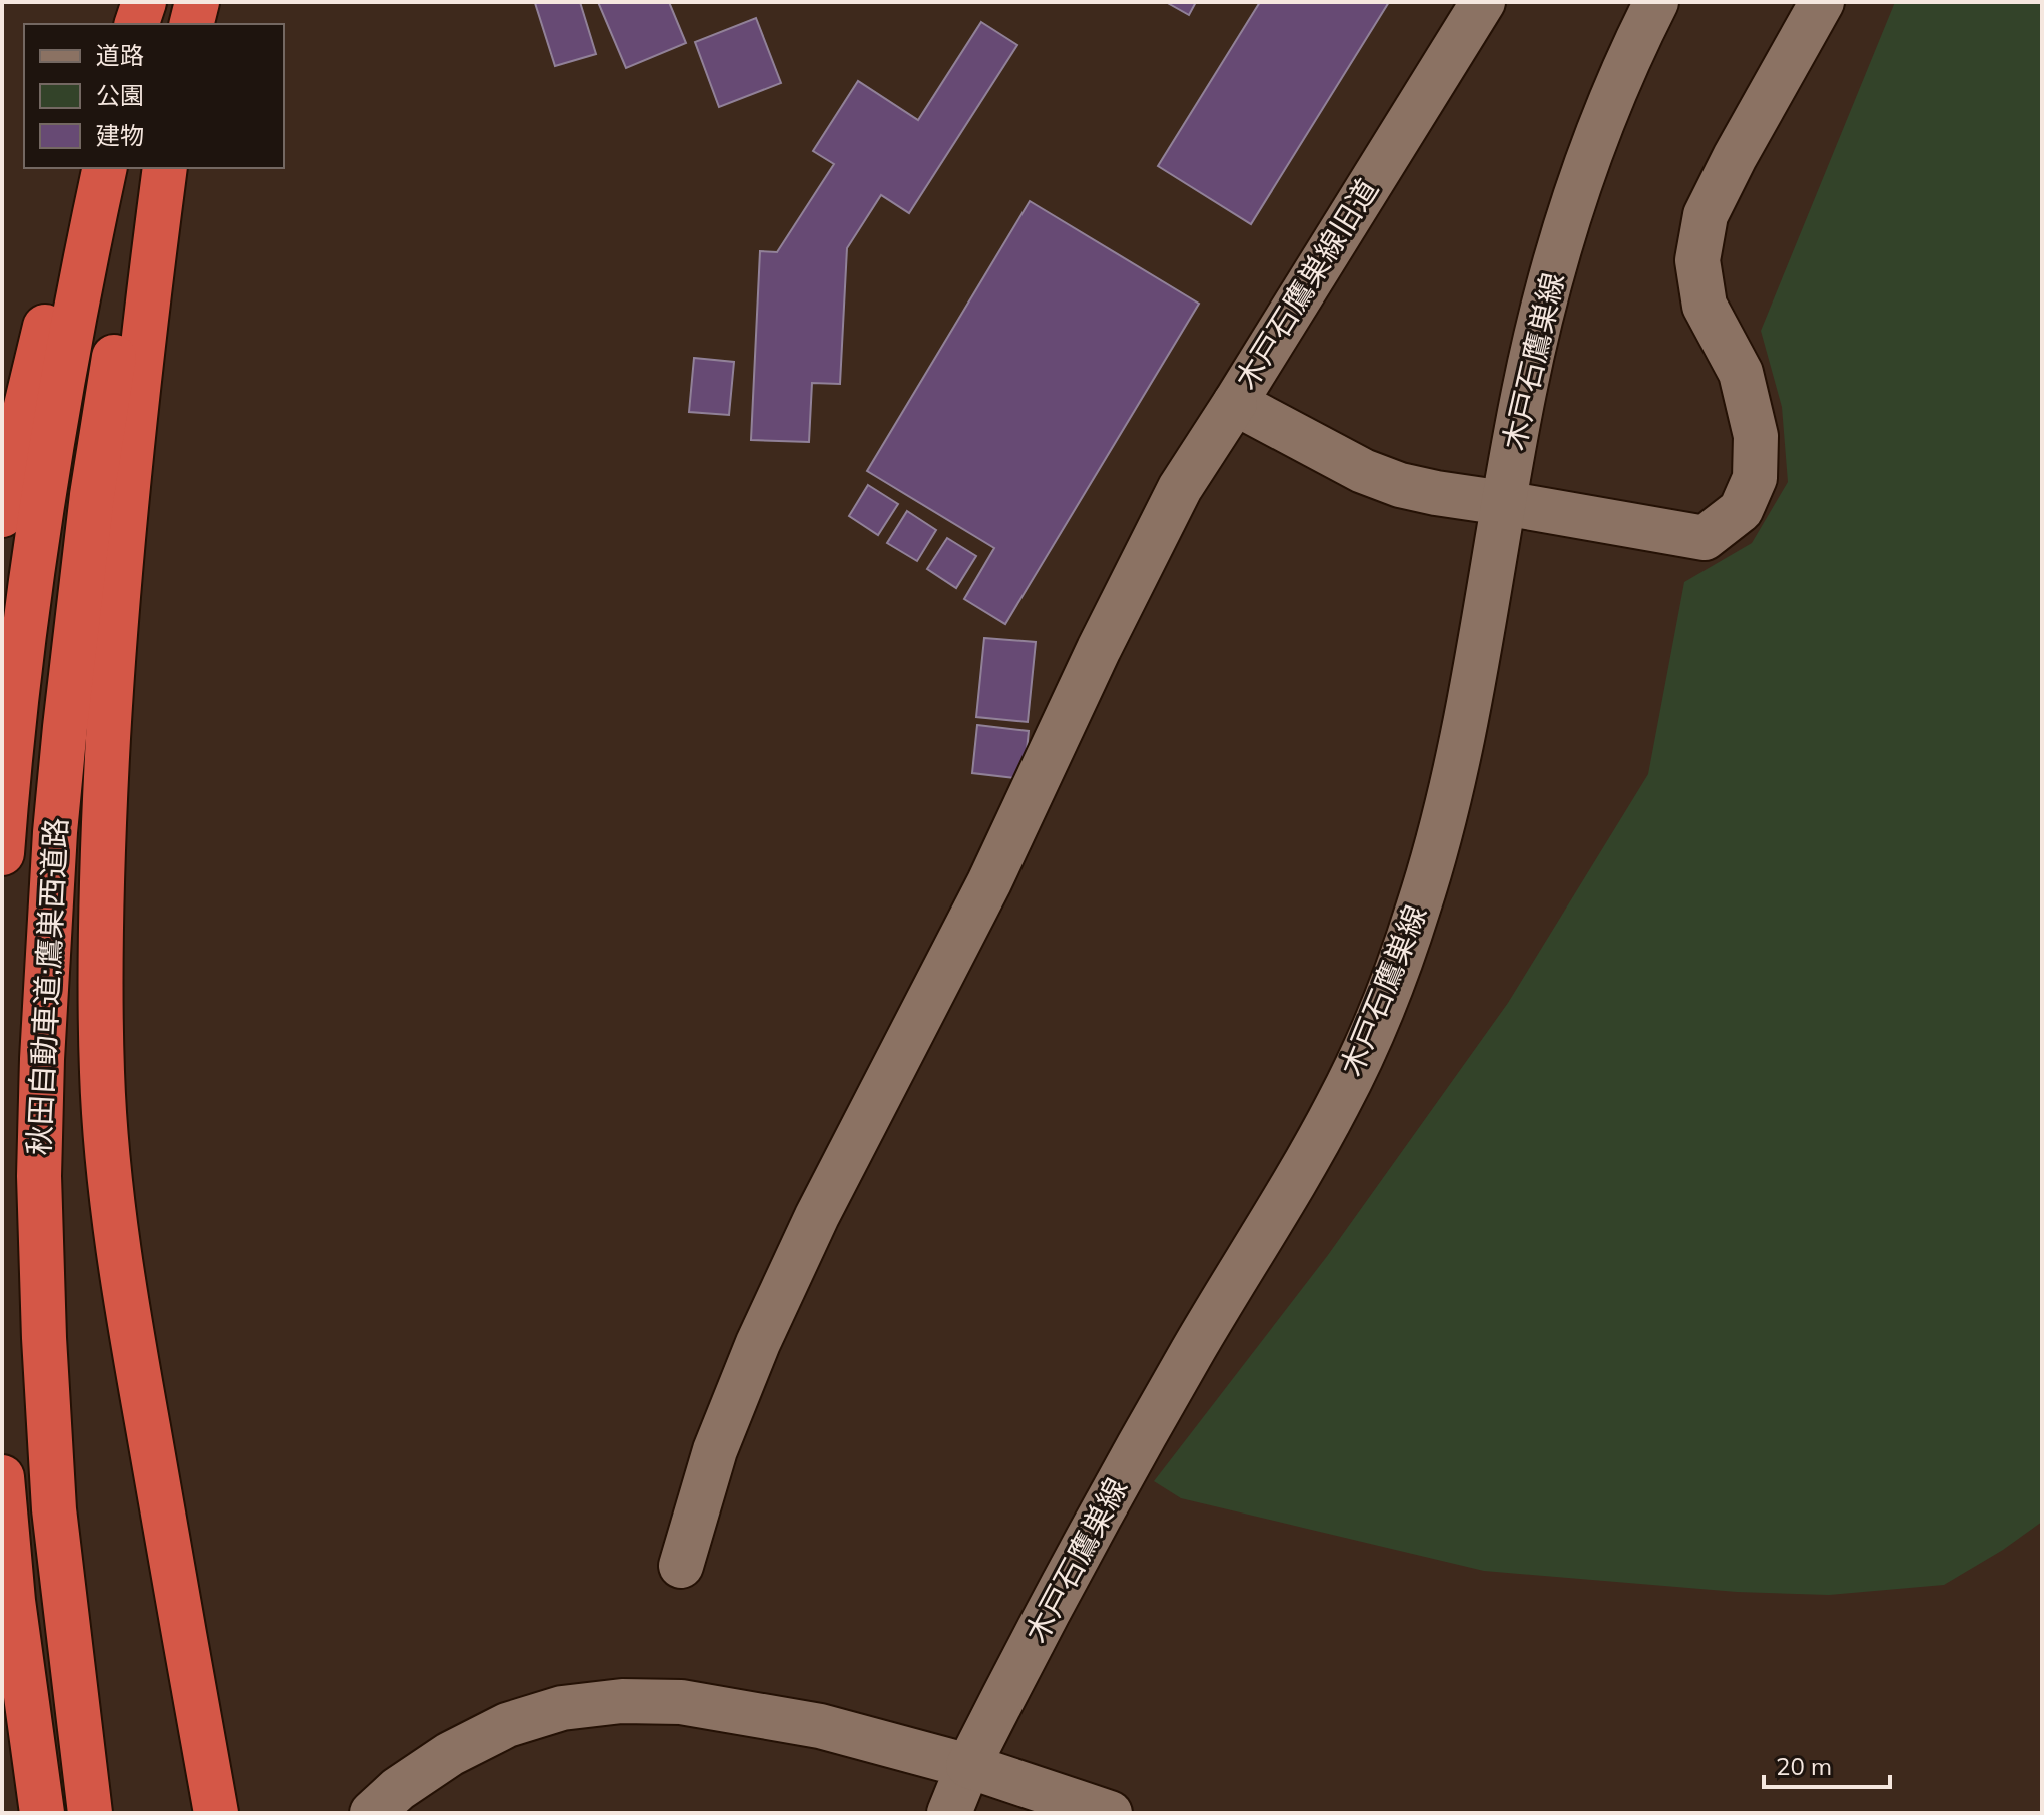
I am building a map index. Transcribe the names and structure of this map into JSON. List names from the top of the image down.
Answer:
{
  "streets": {
    "highway": ["秋田自動車道;鷹巣西道路"],
    "street": ["木戸石鷹巣線旧道", "木戸石鷹巣線"]
  },
  "crossings": [
    ["木戸石鷹巣線旧道", "木戸石鷹巣線"]
  ],
  "legend": ["道路", "公園", "建物"],
  "scale_bar": "20 m"
}
